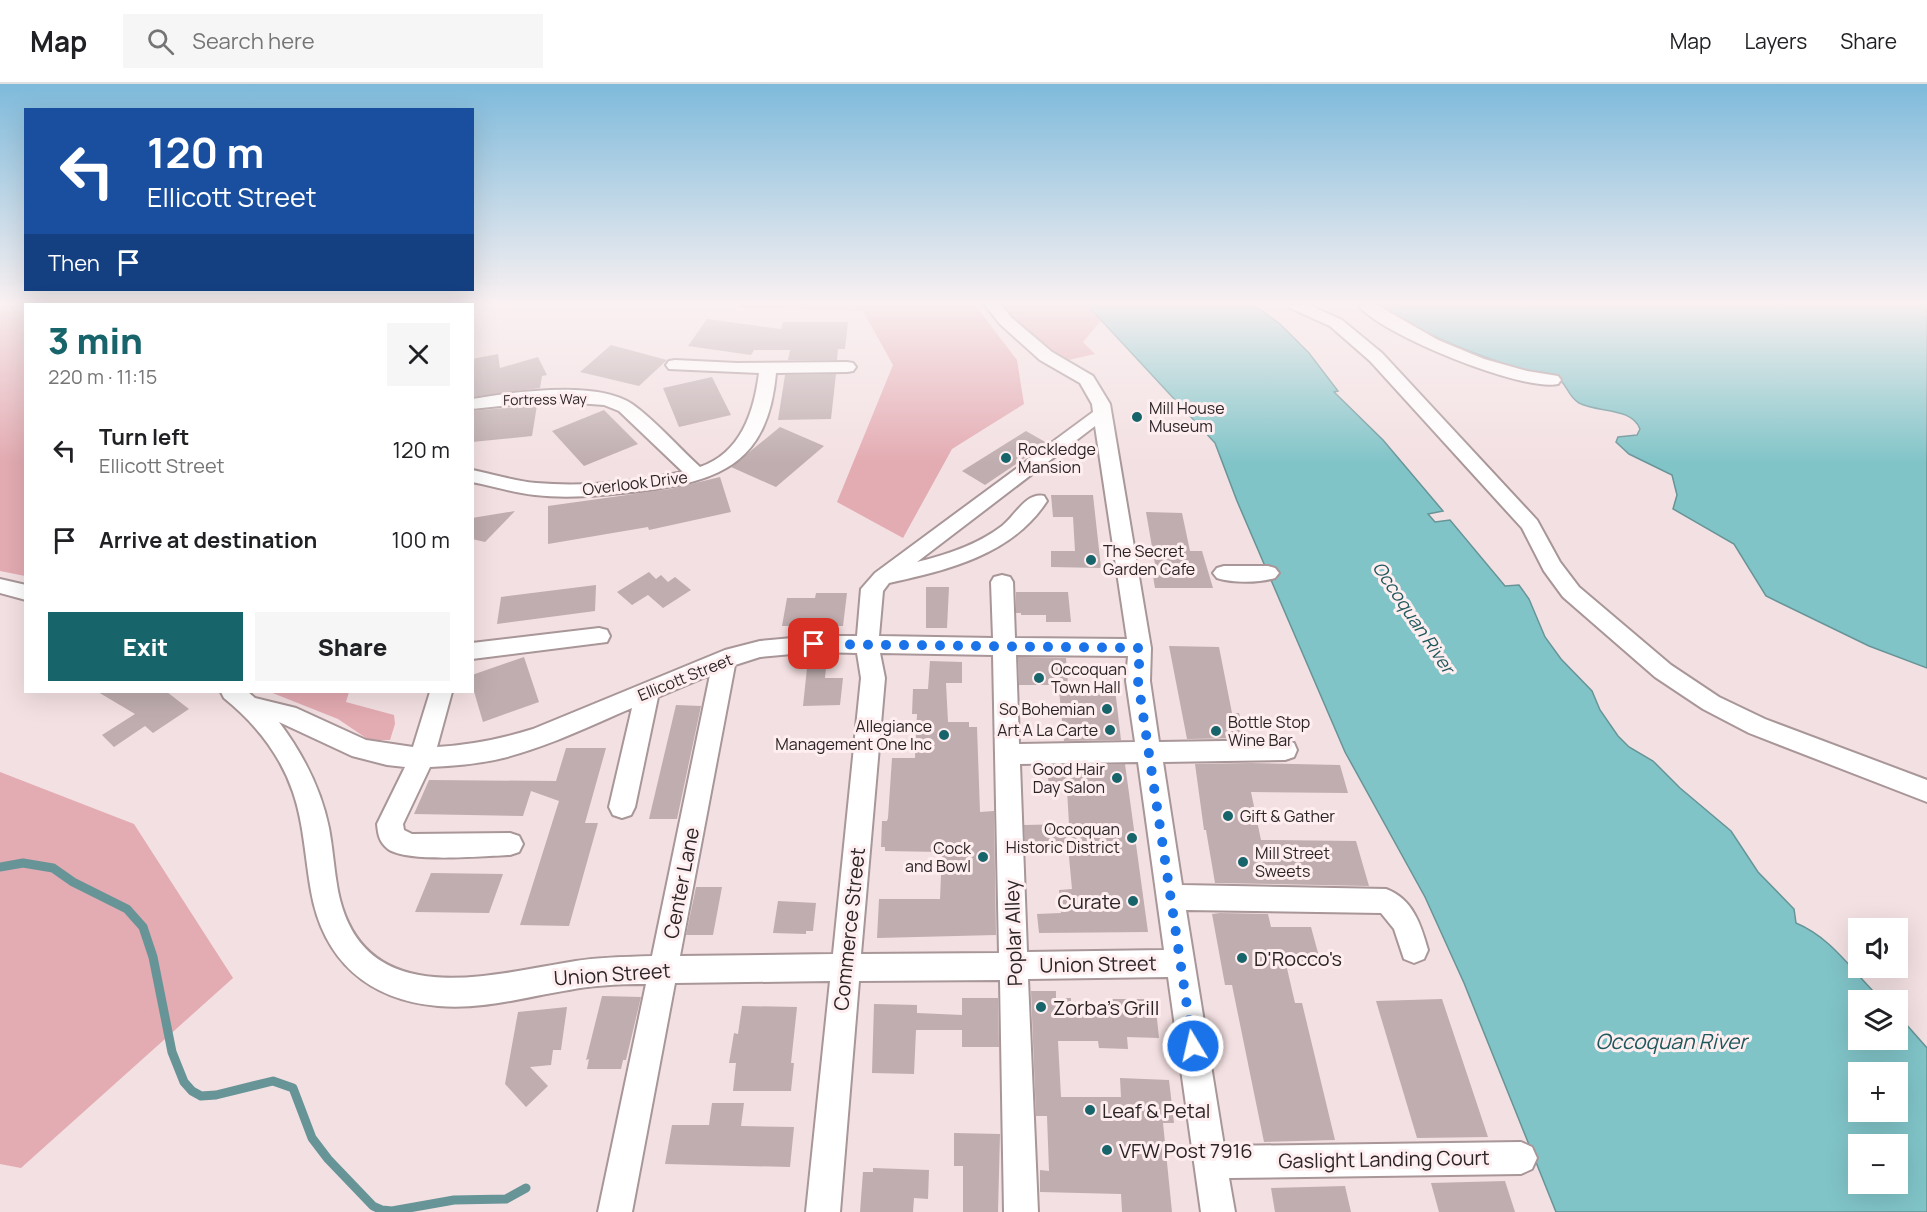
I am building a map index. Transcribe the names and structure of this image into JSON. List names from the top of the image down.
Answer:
{
  "streets": {
    "street": [
      "Fortress Way",
      "Overlook Drive",
      "Ellicott Street",
      "Center Lane",
      "Commerce Street",
      "Poplar Alley",
      "Union Street",
      "Gaslight Landing Court"
    ]
  },
  "crossings": [
    ["Fortress Way", "Overlook Drive"],
    ["Ellicott Street", "Center Lane"],
    ["Ellicott Street", "Commerce Street"],
    ["Ellicott Street", "Poplar Alley"],
    ["Ellicott Street", "Union Street"],
    ["Center Lane", "Union Street"],
    ["Commerce Street", "Union Street"],
    ["Poplar Alley", "Union Street"]
  ],
  "water": ["Occoquan River"],
  "places": [
    "Mill House Museum",
    "Rockledge Mansion",
    "The Secret Garden Cafe",
    "Occoquan Town Hall",
    "So Bohemian",
    "Art A La Carte",
    "Bottle Stop Wine Bar",
    "Allegiance Management One Inc",
    "Good Hair Day Salon",
    "Gift & Gather",
    "Occoquan Historic District",
    "Cock and Bowl",
    "Mill Street Sweets",
    "Curate",
    "D'Rocco's",
    "Zorba's Grill",
    "Leaf & Petal",
    "VFW Post 7916"
  ],
  "page": {
    "header": "Map",
    "search": "Search here",
    "nav": ["Map", "Layers", "Share"],
    "turn": ["120 m", "Ellicott Street"],
    "then": "Then",
    "heading": ["3 min", "220 m · 11:15"],
    "list": [
      {
        "name": "Turn left",
        "note": "Ellicott Street",
        "value": "120 m"
      },
      {
        "name": "Arrive at destination",
        "value": "100 m"
      }
    ],
    "buttons": ["Exit", "Share"],
    "map_buttons": ["+", "−"]
  }
}
